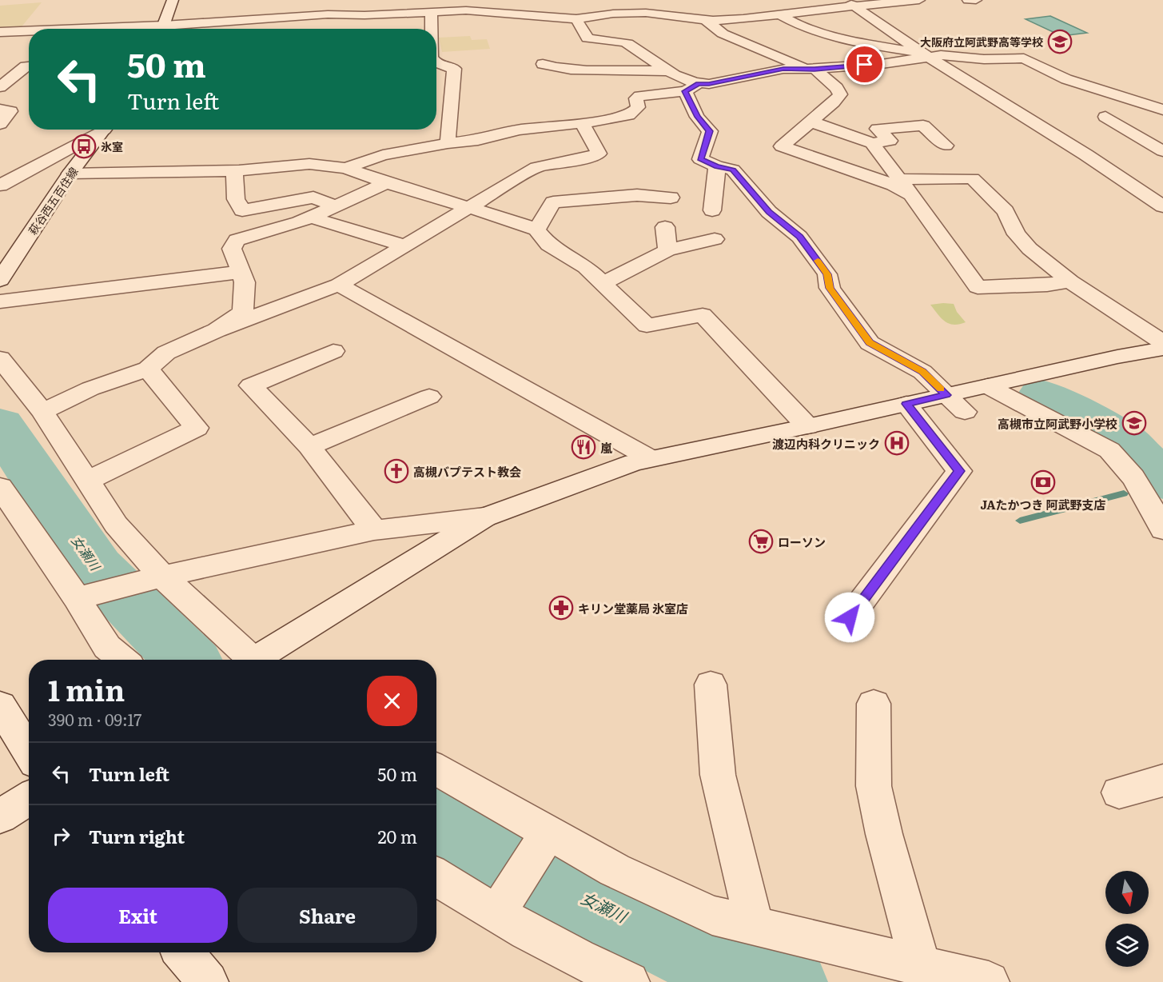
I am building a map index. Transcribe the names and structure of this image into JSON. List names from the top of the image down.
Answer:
{
  "streets": {
    "street": ["萩谷西五百住線"]
  },
  "water": ["女瀬川"],
  "places": {
    "school or university": ["大阪府立阿武野高等学校", "高槻市立阿武野小学校"],
    "bus stop": ["氷室"],
    "hospital": ["渡辺内科クリニック"],
    "restaurant": ["嵐"],
    "church": ["高槻バプテスト教会"],
    "bank": ["JAたかつき 阿武野支店"],
    "supermarket": ["ローソン"],
    "pharmacy": ["キリン堂薬局 氷室店"]
  },
  "north": "bottom",
  "page": {
    "turn": ["50 m", "Turn left"],
    "heading": ["1 min", "390 m · 09:17"],
    "list": [
      {
        "name": "Turn left",
        "value": "50 m"
      },
      {
        "name": "Turn right",
        "value": "20 m"
      }
    ],
    "buttons": ["Exit", "Share"]
  }
}
